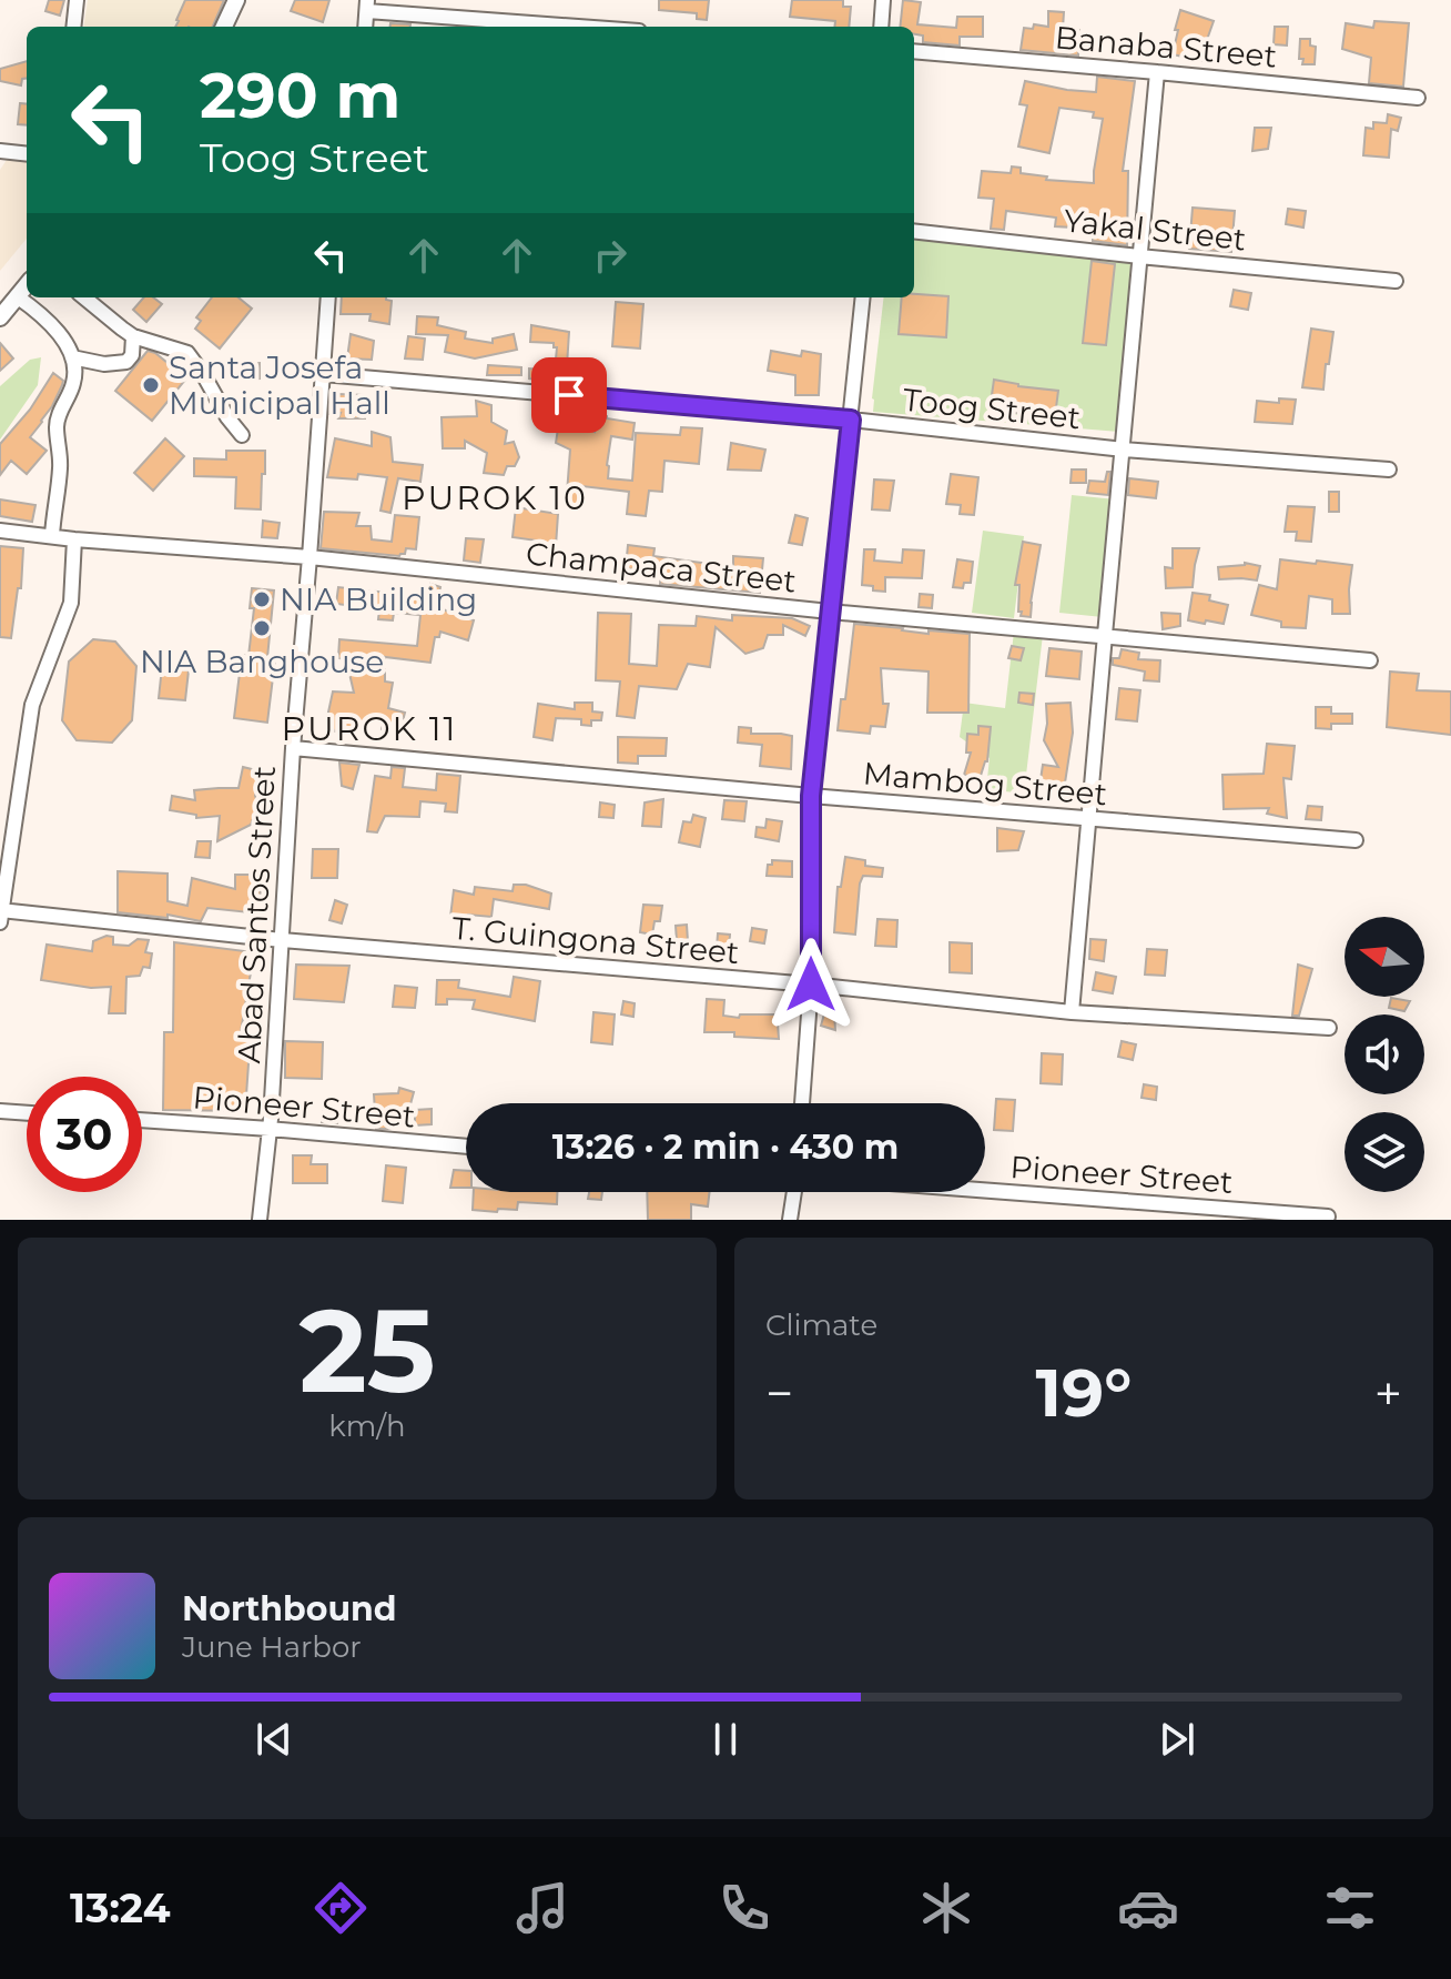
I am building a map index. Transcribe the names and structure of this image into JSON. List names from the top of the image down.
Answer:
{
  "streets": {
    "street": [
      "Banaba Street",
      "Yakal Street",
      "Toog Street",
      "Champaca Street",
      "Mambog Street",
      "Abad Santos Street",
      "T. Guingona Street",
      "Pioneer Street"
    ]
  },
  "crossings": [
    ["Toog Street", "Abad Santos Street"],
    ["Champaca Street", "Abad Santos Street"],
    ["Mambog Street", "Abad Santos Street"],
    ["Abad Santos Street", "T. Guingona Street"],
    ["Abad Santos Street", "Pioneer Street"]
  ],
  "districts": ["PUROK 10", "PUROK 11"],
  "places": ["Santa Josefa Municipal Hall", "NIA Building", "NIA Banghouse"],
  "north": "left",
  "page": {
    "turn": ["290 m", "Toog Street"],
    "limit": "30",
    "trip": "13:26 · 2 min · 430 m",
    "tile": [
      ["25", "km/h"],
      "Climate"
    ],
    "heat": ["−", "19°", "+"],
    "song": ["Northbound", "June Harbor"],
    "tabs": "13:24"
  }
}
